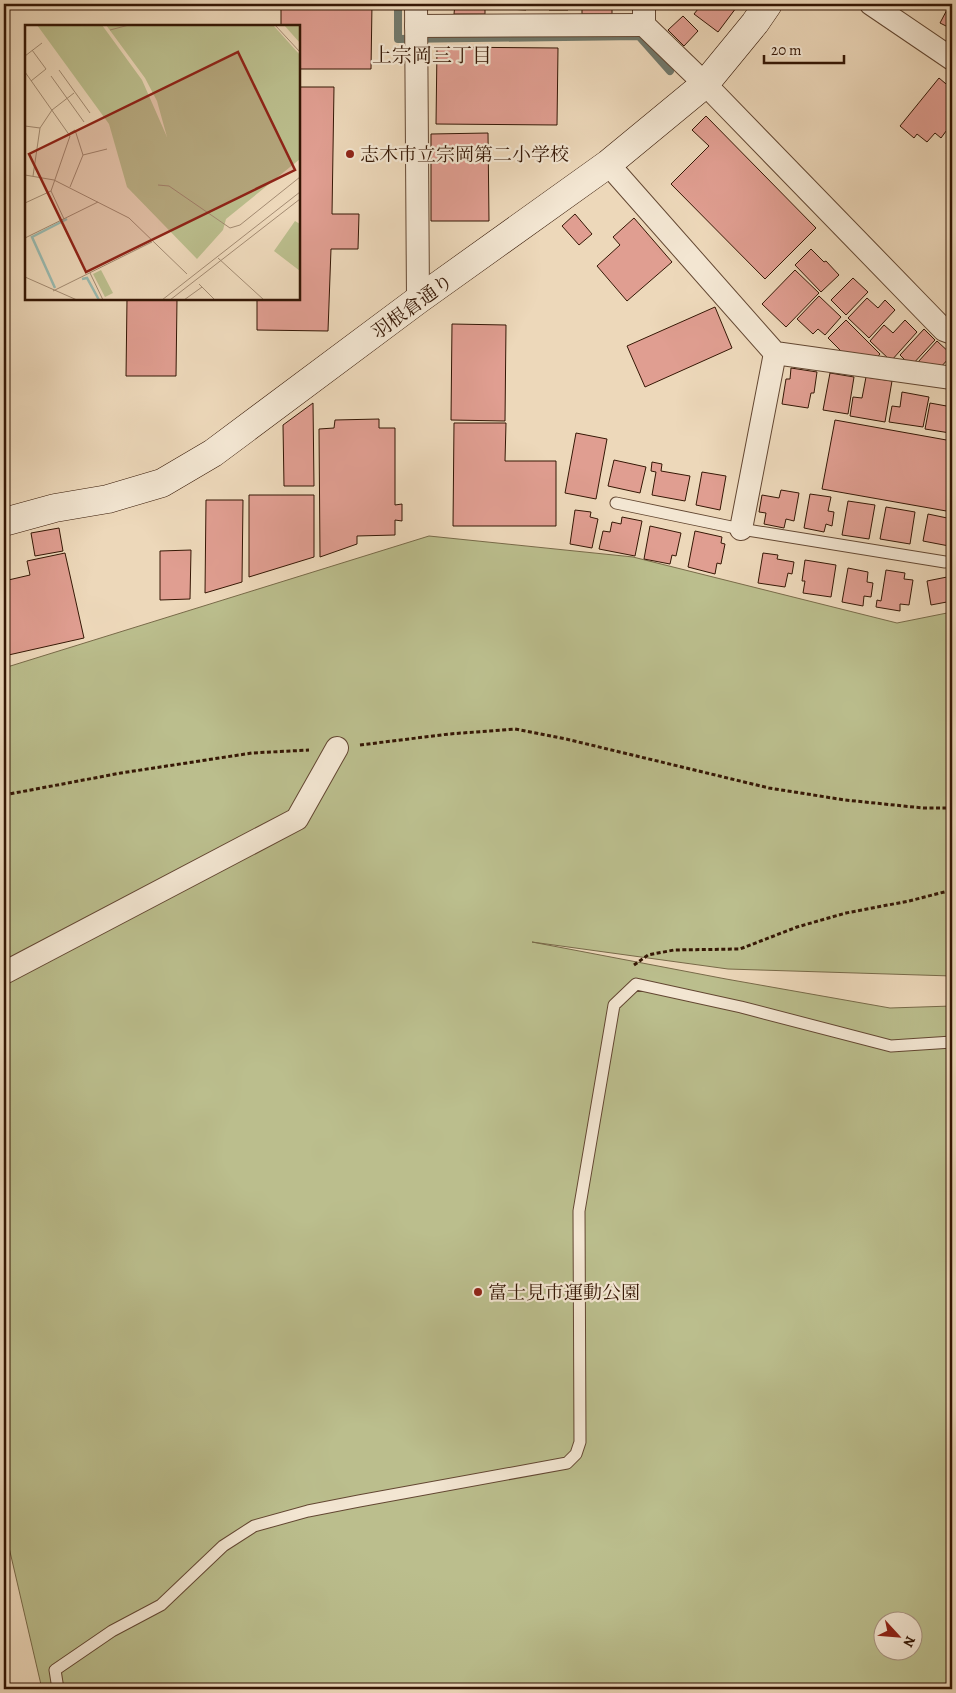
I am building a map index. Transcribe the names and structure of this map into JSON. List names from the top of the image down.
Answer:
{
  "streets": {
    "street": ["羽根倉通り"]
  },
  "districts": ["上宗岡三丁目"],
  "places": ["志木市立宗岡第二小学校", "富士見市運動公園"],
  "scale_bar": "20 m",
  "north": "bottom right"
}
